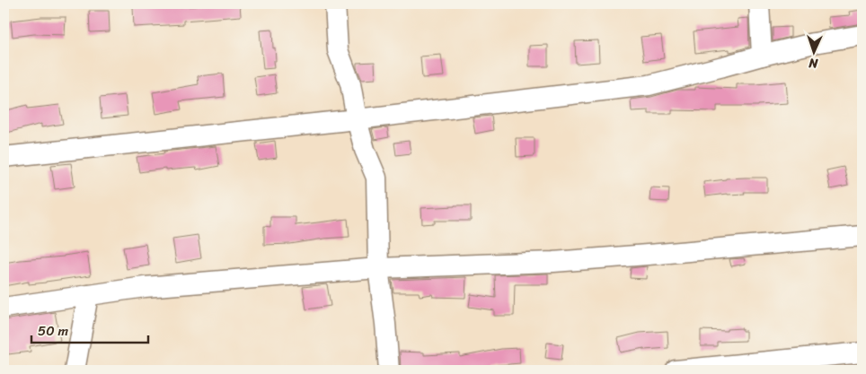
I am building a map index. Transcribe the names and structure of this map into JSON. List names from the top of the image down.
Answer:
{
  "scale_bar": "50 m",
  "north": "bottom"
}
